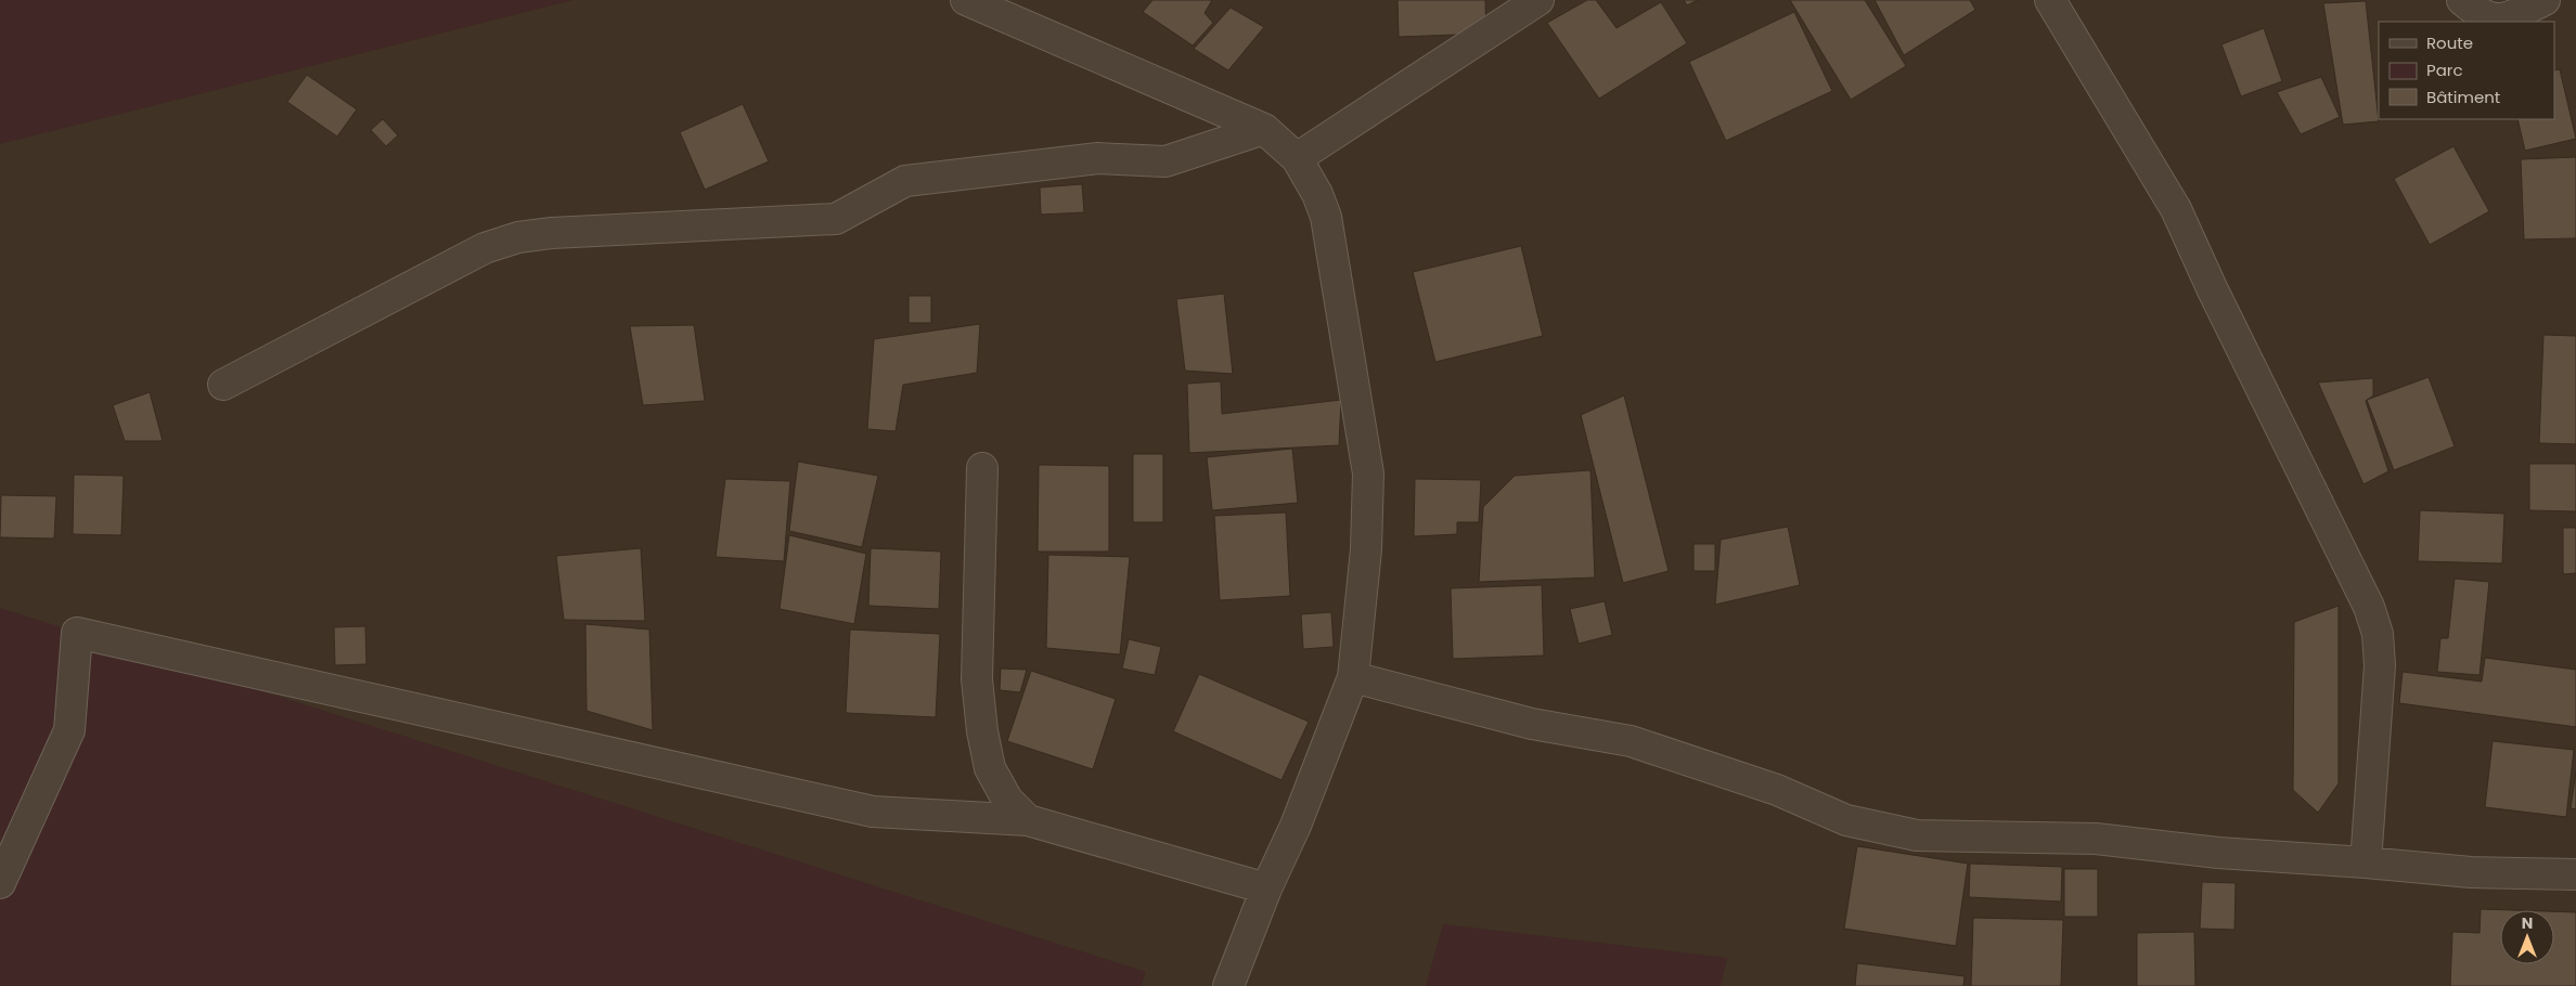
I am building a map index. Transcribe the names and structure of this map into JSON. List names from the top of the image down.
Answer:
{
  "legend": ["Route", "Parc", "Bâtiment"],
  "north": "top"
}
